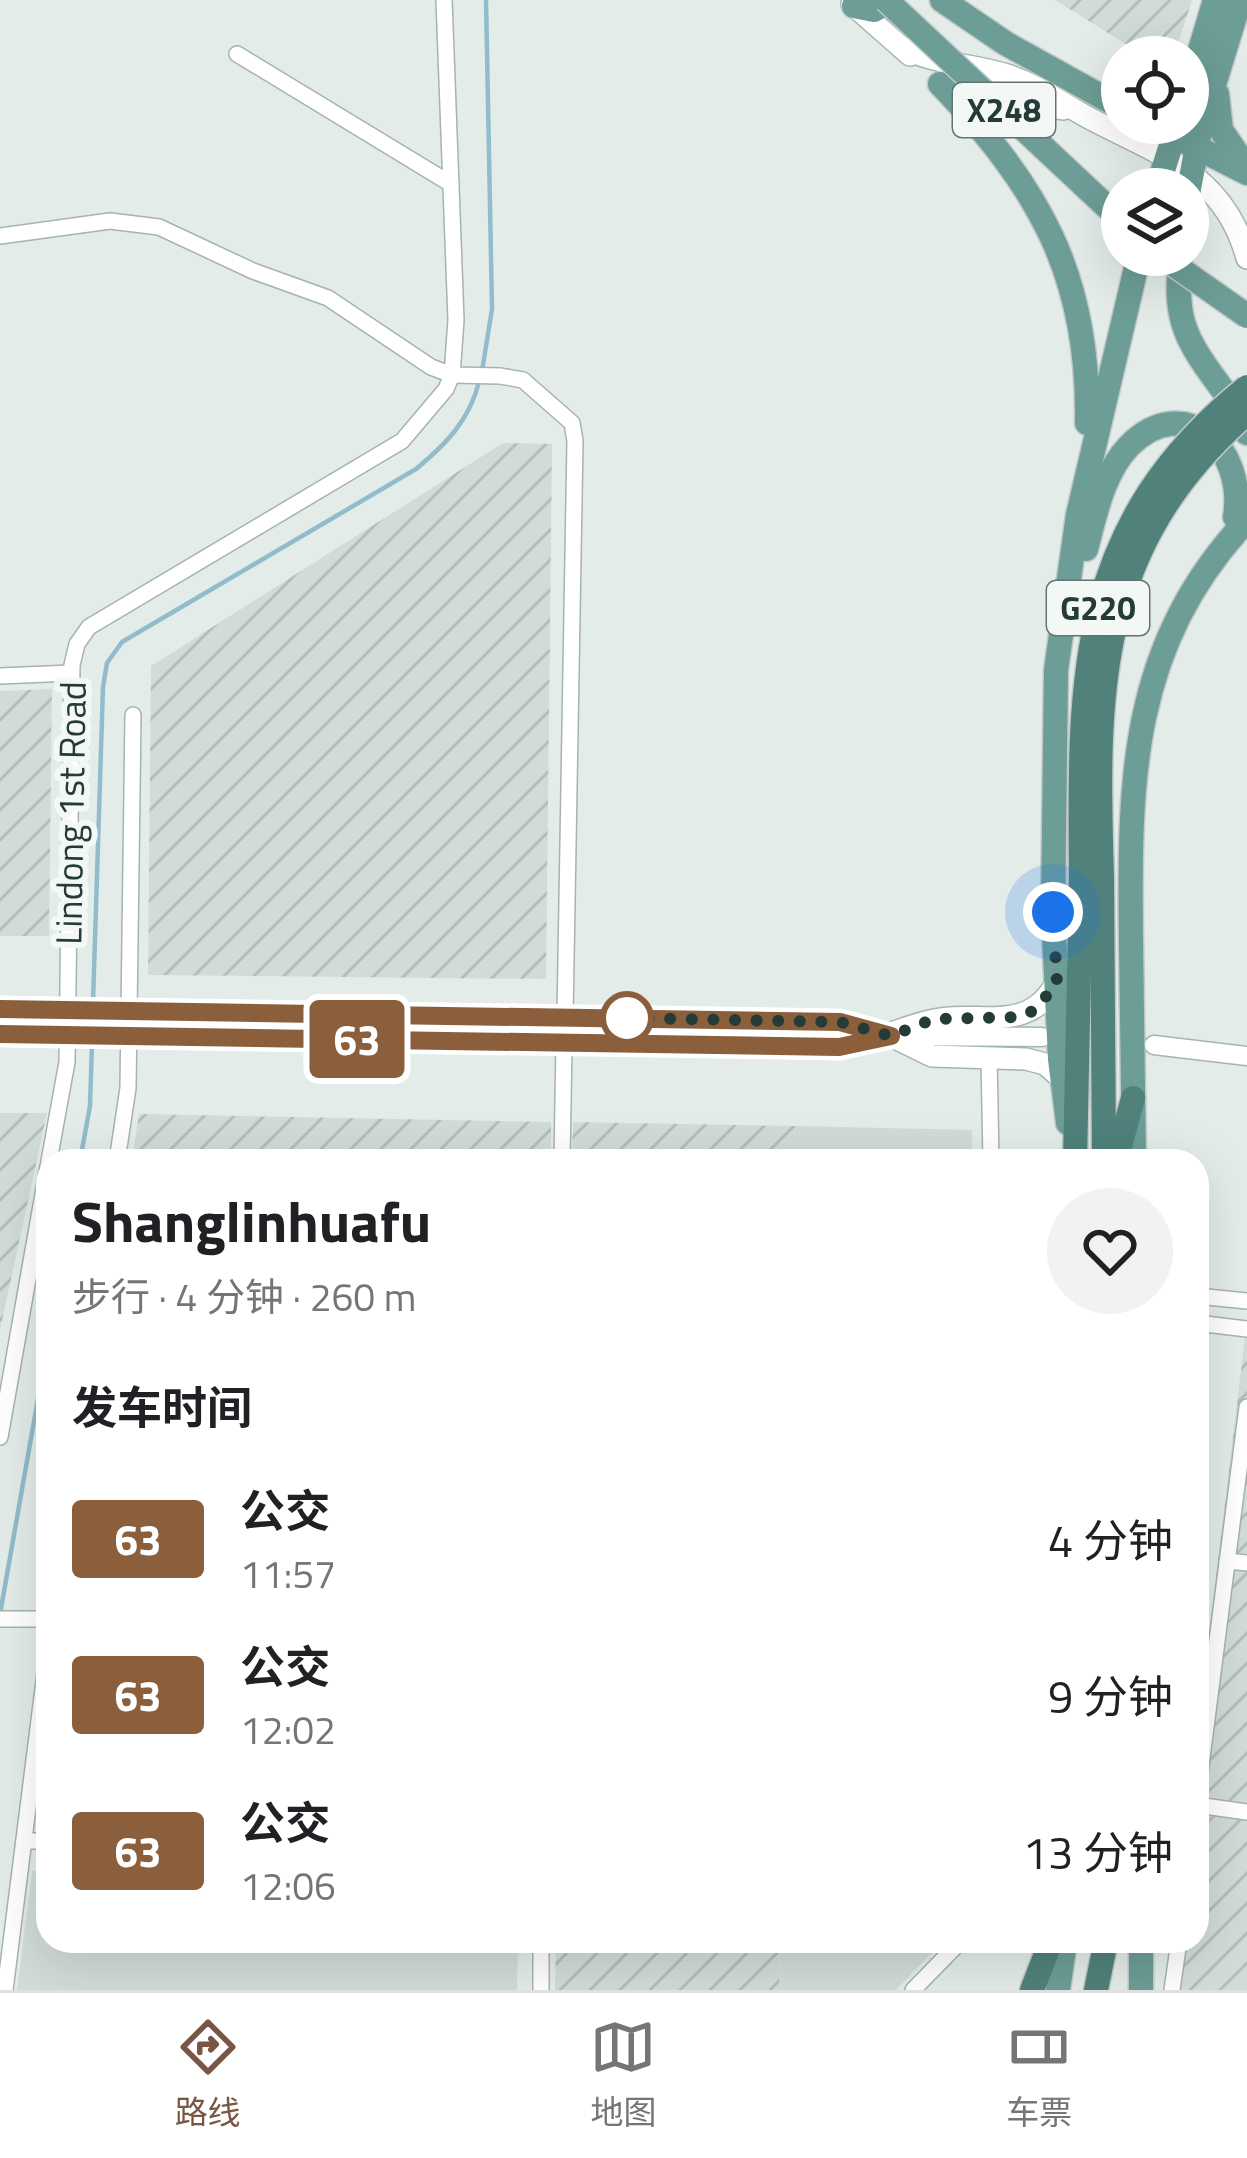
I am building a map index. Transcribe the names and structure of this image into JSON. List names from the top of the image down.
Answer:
{
  "streets": {
    "highway": ["G220"],
    "main road": ["X248"],
    "street": ["Lindong 1st Road"]
  },
  "lines": ["bus line 63"],
  "page": {
    "on_map": "63",
    "heading": [
      ["Shanglinhuafu", "步行 · 4 分钟 · 260 m"],
      "发车时间"
    ],
    "list": [
      {
        "mark": "63",
        "name": "公交",
        "note": "11:57",
        "value": "4 分钟"
      },
      {
        "mark": "63",
        "name": "公交",
        "note": "12:02",
        "value": "9 分钟"
      },
      {
        "mark": "63",
        "name": "公交",
        "note": "12:06",
        "value": "13 分钟"
      }
    ],
    "tabs": ["路线", "地图", "车票"]
  }
}
